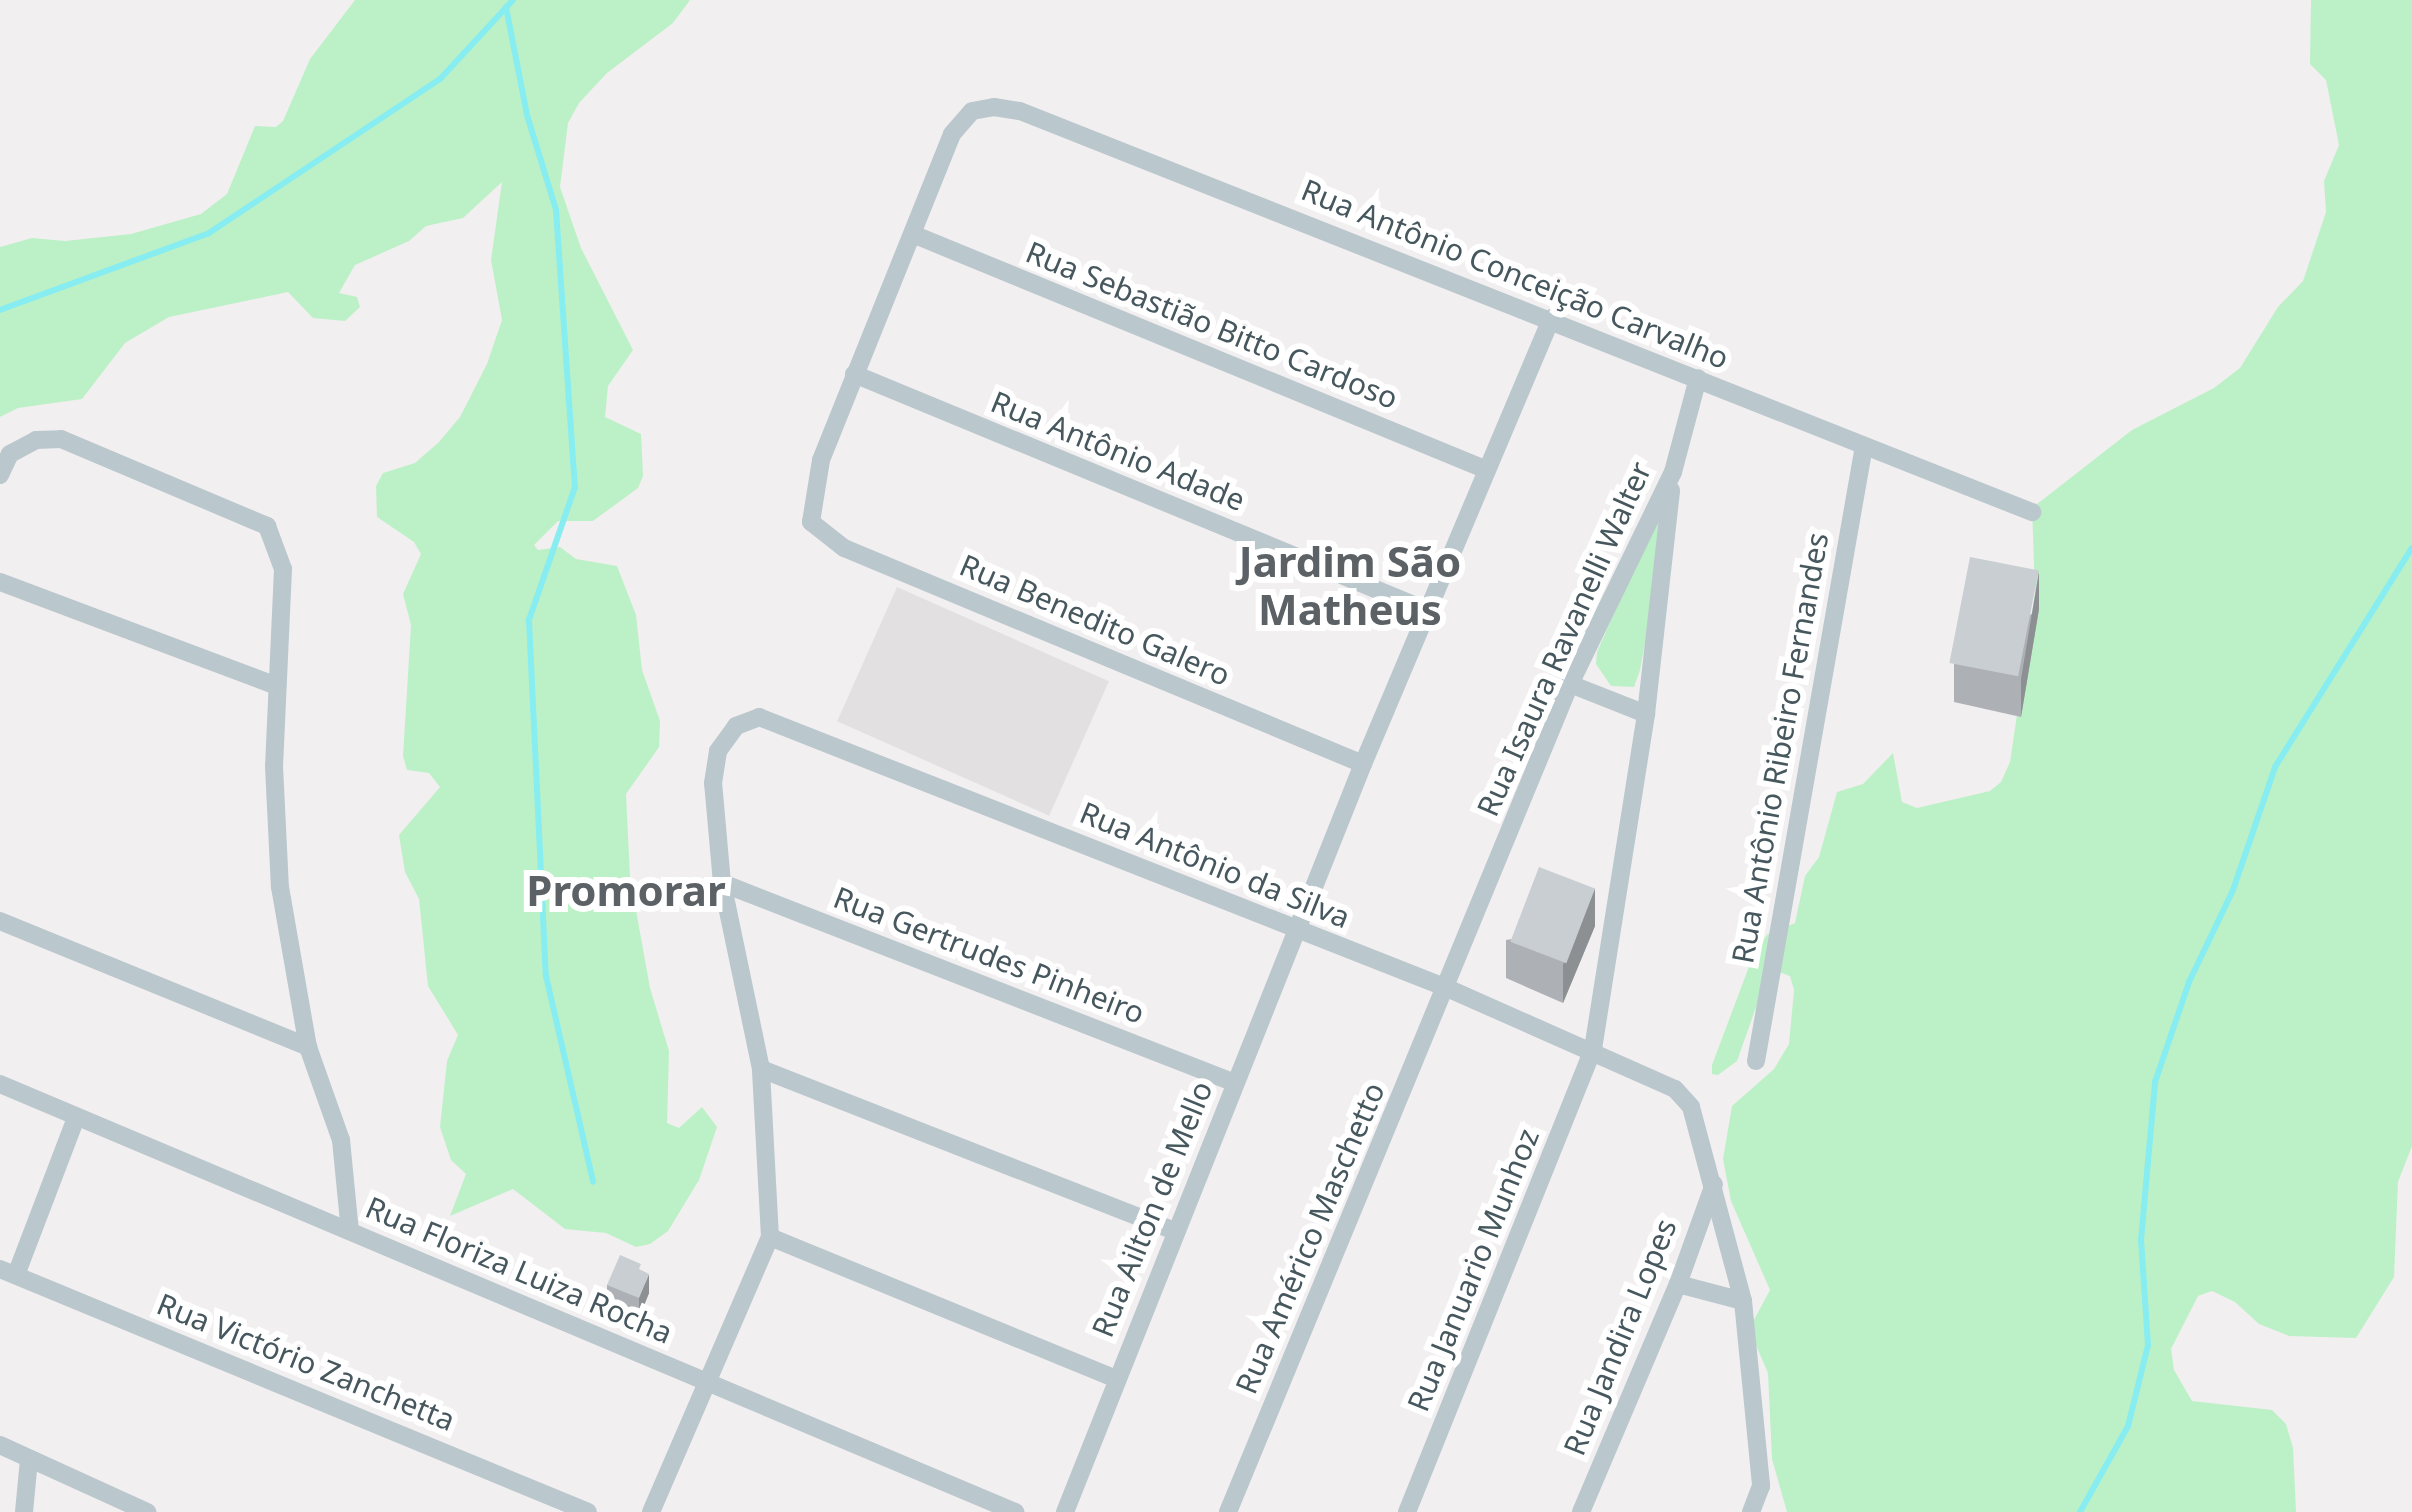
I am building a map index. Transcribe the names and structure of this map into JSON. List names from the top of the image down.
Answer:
{
  "streets": {
    "street": [
      "Rua Antônio Conceição Carvalho",
      "Rua Sebastião Bitto Cardoso",
      "Rua Antônio Adade",
      "Rua Benedito Galero",
      "Rua Isaura Ravanelli Walter",
      "Rua Antônio Ribeiro Fernandes",
      "Rua Antônio da Silva",
      "Rua Gertrudes Pinheiro",
      "Rua Ailton de Mello",
      "Rua Américo Maschetto",
      "Rua Floriza Luiza Rocha",
      "Rua Januario Munhoz",
      "Rua Jandira Lopes",
      "Rua Victório Zanchetta"
    ]
  },
  "crossings": [
    ["Rua Antônio Conceição Carvalho", "Rua Sebastião Bitto Cardoso"],
    ["Rua Antônio Conceição Carvalho", "Rua Isaura Ravanelli Walter"],
    ["Rua Antônio Conceição Carvalho", "Rua Antônio Ribeiro Fernandes"],
    ["Rua Antônio Conceição Carvalho", "Rua Ailton de Mello"],
    ["Rua Sebastião Bitto Cardoso", "Rua Ailton de Mello"],
    ["Rua Antônio Adade", "Rua Benedito Galero"],
    ["Rua Antônio Adade", "Rua Ailton de Mello"],
    ["Rua Benedito Galero", "Rua Ailton de Mello"],
    ["Rua Isaura Ravanelli Walter", "Rua Antônio da Silva"],
    ["Rua Isaura Ravanelli Walter", "Rua Américo Maschetto"],
    ["Rua Isaura Ravanelli Walter", "Rua Januario Munhoz"],
    ["Rua Antônio da Silva", "Rua Gertrudes Pinheiro"],
    ["Rua Antônio da Silva", "Rua Ailton de Mello"],
    ["Rua Antônio da Silva", "Rua Américo Maschetto"],
    ["Rua Antônio da Silva", "Rua Januario Munhoz"],
    ["Rua Antônio da Silva", "Rua Jandira Lopes"],
    ["Rua Gertrudes Pinheiro", "Rua Ailton de Mello"]
  ],
  "districts": ["Jardim São Matheus", "Promorar"]
}
